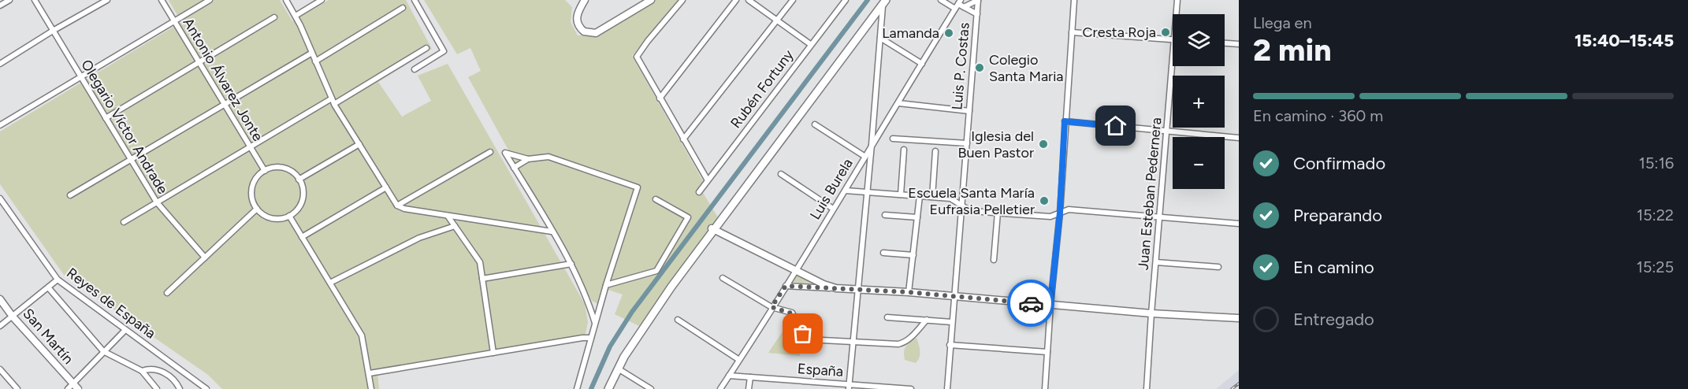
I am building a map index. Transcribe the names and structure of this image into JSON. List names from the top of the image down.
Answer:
{
  "streets": {
    "main road": ["San Martín"],
    "street": [
      "Luis P. Costas",
      "Antonio Álvarez Jonte",
      "Rubén Fortuny",
      "Olegario Víctor Andrade",
      "Luis Burela",
      "Juan Esteban Pedernera",
      "Reyes de España",
      "España"
    ]
  },
  "crossings": [
    ["Luis Burela", "España"]
  ],
  "places": [
    "Cresta Roja",
    "Lamanda",
    "Colegio Santa Maria",
    "Iglesia del Buen Pastor",
    "Escuela Santa María Eufrasia Pelletier"
  ],
  "page": {
    "heading": ["2 min", "Llega en", "15:40–15:45"],
    "map_buttons": ["+", "−"],
    "bar": "En camino · 360 m",
    "list": [
      ["Confirmado", "15:16"],
      ["Preparando", "15:22"],
      ["En camino", "15:25"],
      "Entregado"
    ]
  }
}
